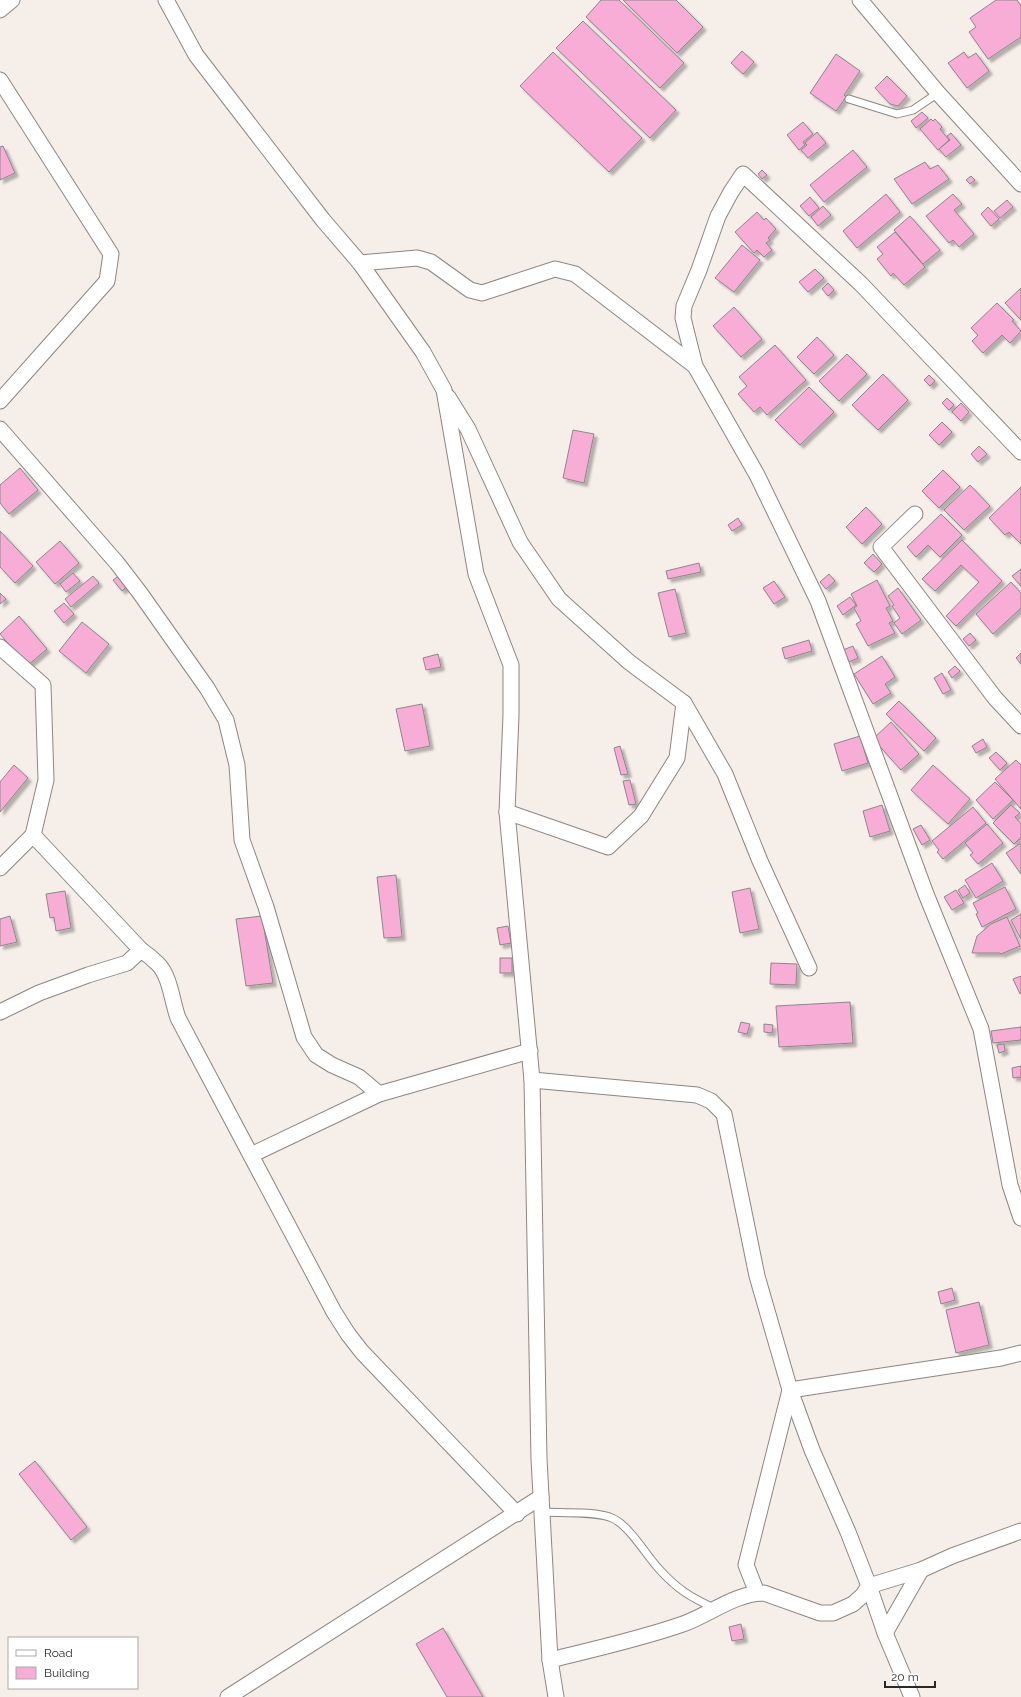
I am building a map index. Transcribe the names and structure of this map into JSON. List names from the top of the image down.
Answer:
{
  "legend": ["Road", "Building"],
  "scale_bar": "20 m"
}
